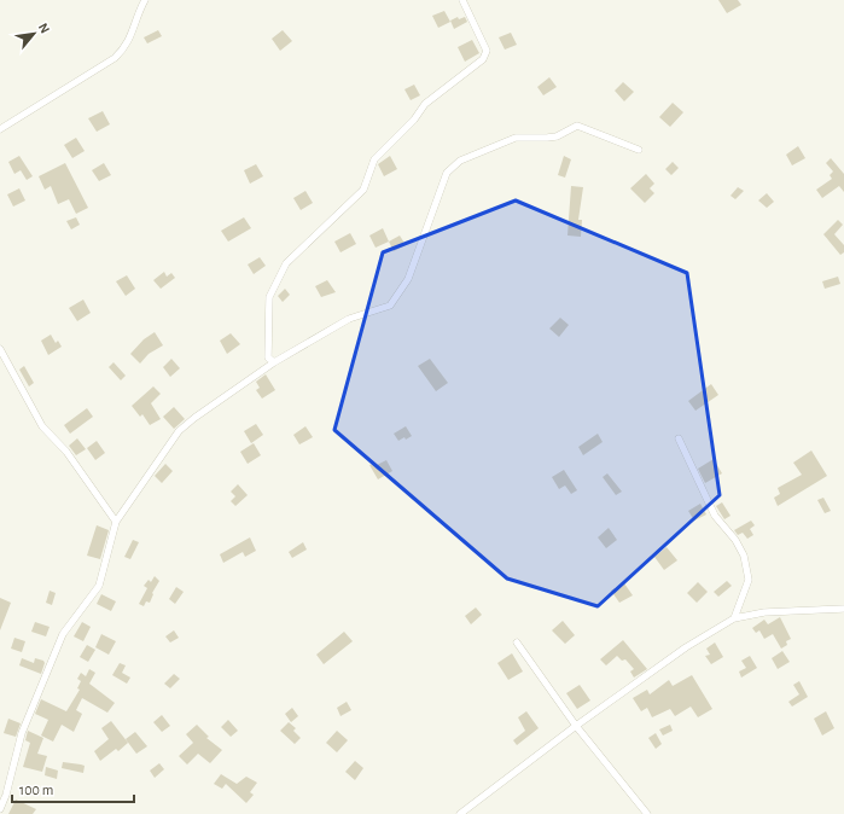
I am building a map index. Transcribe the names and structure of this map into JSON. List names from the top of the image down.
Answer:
{
  "scale_bar": "100 m",
  "north": "top right"
}
